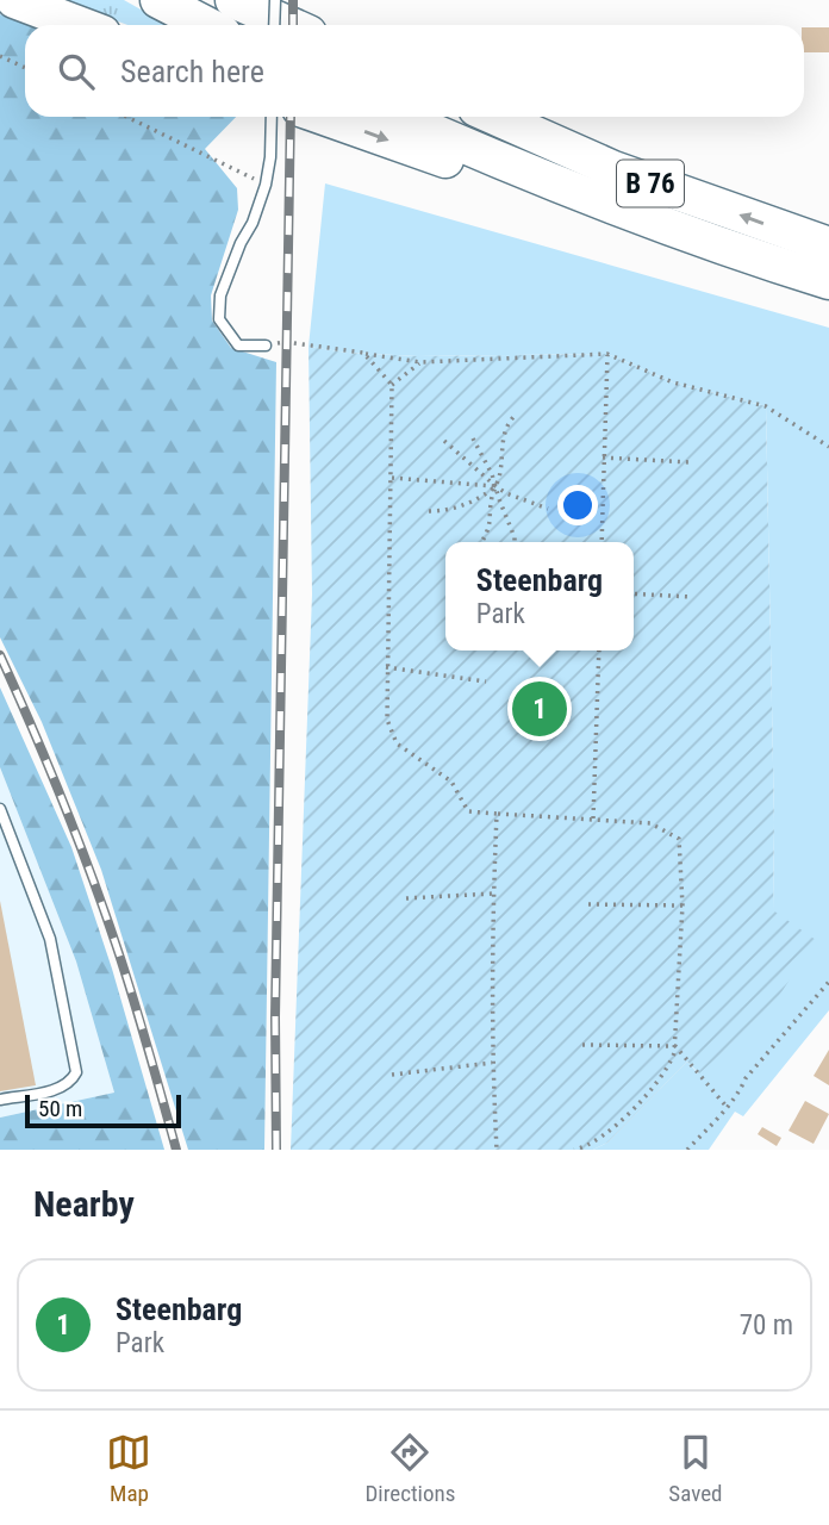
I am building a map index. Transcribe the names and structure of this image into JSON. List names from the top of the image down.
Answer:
{
  "streets": {
    "highway": ["B 76"]
  },
  "scale_bar": "50 m",
  "page": {
    "search": "Search here",
    "popup": ["Steenbarg", "Park"],
    "pins": "1",
    "scale": "50 m",
    "heading": "Nearby",
    "list": [
      {
        "mark": "1",
        "name": "Steenbarg",
        "note": "Park",
        "value": "70 m"
      }
    ],
    "nav": ["Map", "Directions", "Saved"]
  }
}
